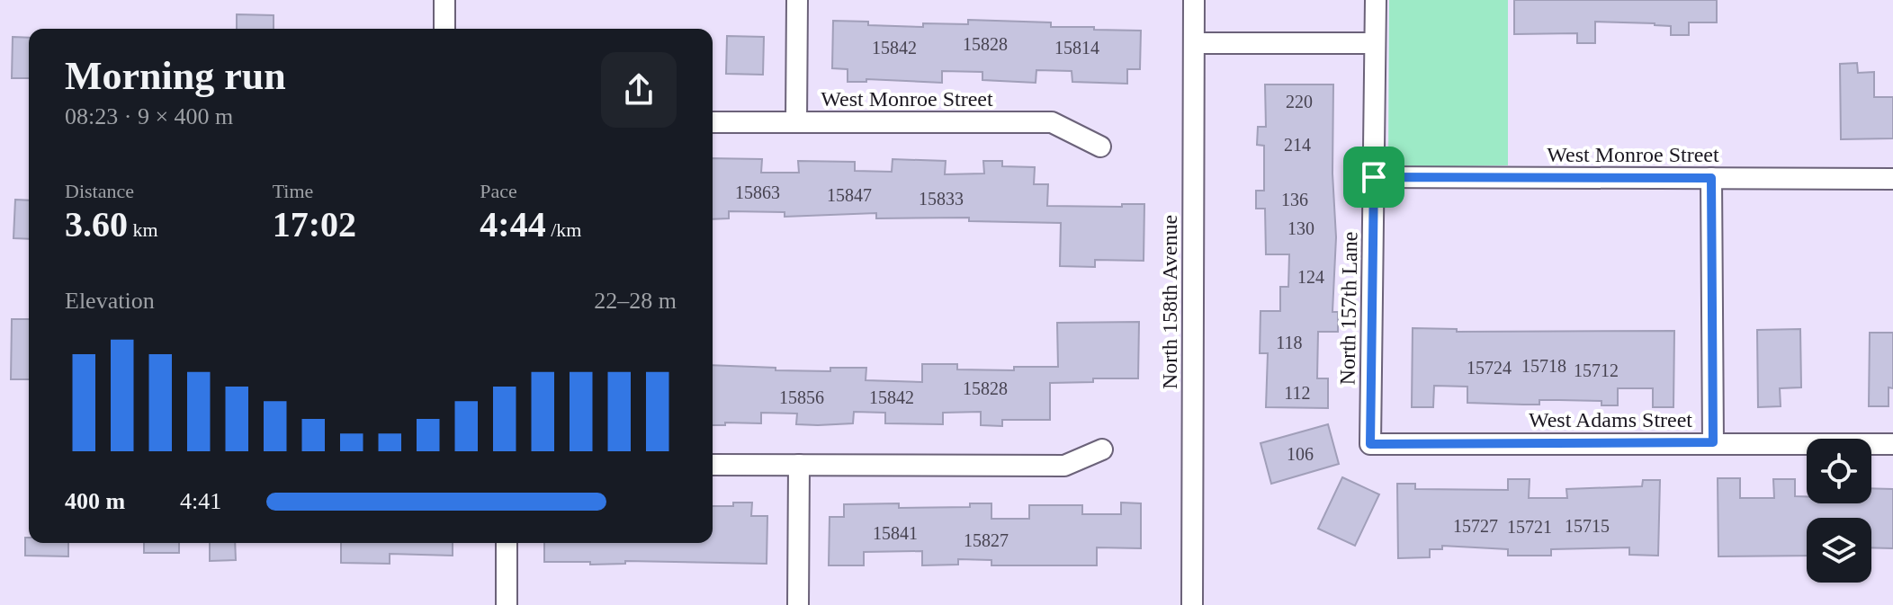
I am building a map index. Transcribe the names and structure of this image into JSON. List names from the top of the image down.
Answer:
{
  "streets": {
    "street": [
      "West Monroe Street",
      "North 158th Avenue",
      "North 157th Lane",
      "West Adams Street"
    ]
  },
  "crossings": [
    ["West Monroe Street", "North 157th Lane"],
    ["North 157th Lane", "West Adams Street"]
  ],
  "house_numbers": [
    "15828",
    "15842",
    "15814",
    "220",
    "214",
    "15863",
    "15847",
    "15833",
    "136",
    "130",
    "124",
    "118",
    "15718",
    "15724",
    "15712",
    "15828",
    "112",
    "15856",
    "15842",
    "106",
    "15727",
    "15715",
    "15721",
    "15841",
    "15827"
  ],
  "page": {
    "heading": ["Morning run", "08:23 · 9 × 400 m"],
    "stats": [
      ["Distance", "3.60 km"],
      ["Time", "17:02"],
      ["Pace", "4:44 /km"]
    ],
    "chart": ["Elevation", "22–28 m"],
    "list": [
      {
        "name": "400 m",
        "note": "4:41"
      }
    ]
  }
}
